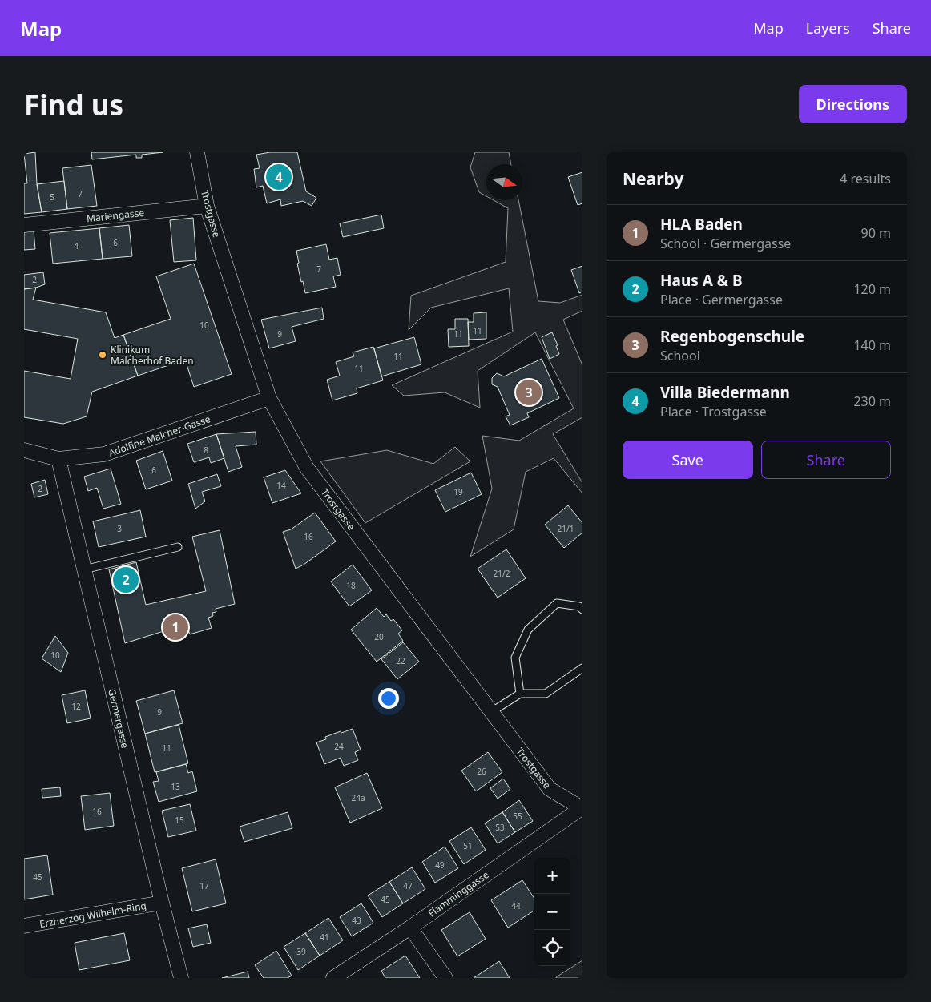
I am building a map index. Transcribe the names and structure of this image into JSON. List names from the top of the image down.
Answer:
{
  "streets": {
    "street": [
      "Trostgasse",
      "Mariengasse",
      "Adolfine Malcher-Gasse",
      "Germergasse",
      "Flamminggasse",
      "Erzherzog Wilhelm-Ring"
    ]
  },
  "crossings": [
    ["Trostgasse", "Mariengasse"],
    ["Trostgasse", "Adolfine Malcher-Gasse"],
    ["Trostgasse", "Flamminggasse"],
    ["Adolfine Malcher-Gasse", "Germergasse"],
    ["Germergasse", "Erzherzog Wilhelm-Ring"]
  ],
  "places": ["Klinikum Malcherhof Baden"],
  "house_numbers": [
    "7",
    "5",
    "6",
    "4",
    "7",
    "2",
    "10",
    "11",
    "9",
    "11",
    "11",
    "11",
    "8",
    "6",
    "14",
    "2",
    "19",
    "3",
    "21/1",
    "16",
    "21/2",
    "18",
    "20",
    "10",
    "22",
    "12",
    "9",
    "24",
    "11",
    "26",
    "13",
    "24a",
    "16",
    "55",
    "15",
    "53",
    "51",
    "49",
    "45",
    "17",
    "47",
    "45",
    "44",
    "43",
    "41",
    "39"
  ],
  "north": "right",
  "page": {
    "header": "Map",
    "nav": ["Map", "Layers", "Share"],
    "buttons": [
      "Directions",
      ["Save", "Share"]
    ],
    "title": "Find us",
    "heading": ["Nearby", "4 results"],
    "pins": [
      "4",
      "3",
      "2",
      "1"
    ],
    "list": [
      {
        "mark": "1",
        "name": "HLA Baden",
        "note": "School · Germergasse",
        "value": "90 m"
      },
      {
        "mark": "2",
        "name": "Haus A & B",
        "note": "Place · Germergasse",
        "value": "120 m"
      },
      {
        "mark": "3",
        "name": "Regenbogenschule",
        "note": "School",
        "value": "140 m"
      },
      {
        "mark": "4",
        "name": "Villa Biedermann",
        "note": "Place · Trostgasse",
        "value": "230 m"
      }
    ],
    "map_buttons": ["+", "−"]
  }
}
